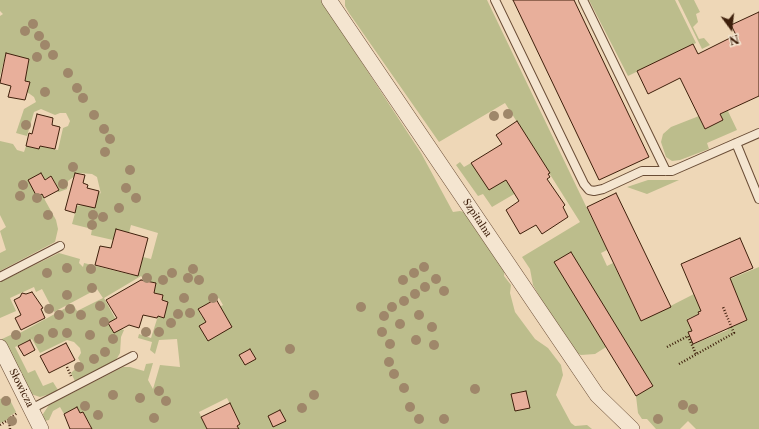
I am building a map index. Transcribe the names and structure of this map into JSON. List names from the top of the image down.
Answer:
{
  "streets": {
    "street": ["Szpitalna", "Słowicza"]
  },
  "north": "bottom"
}
